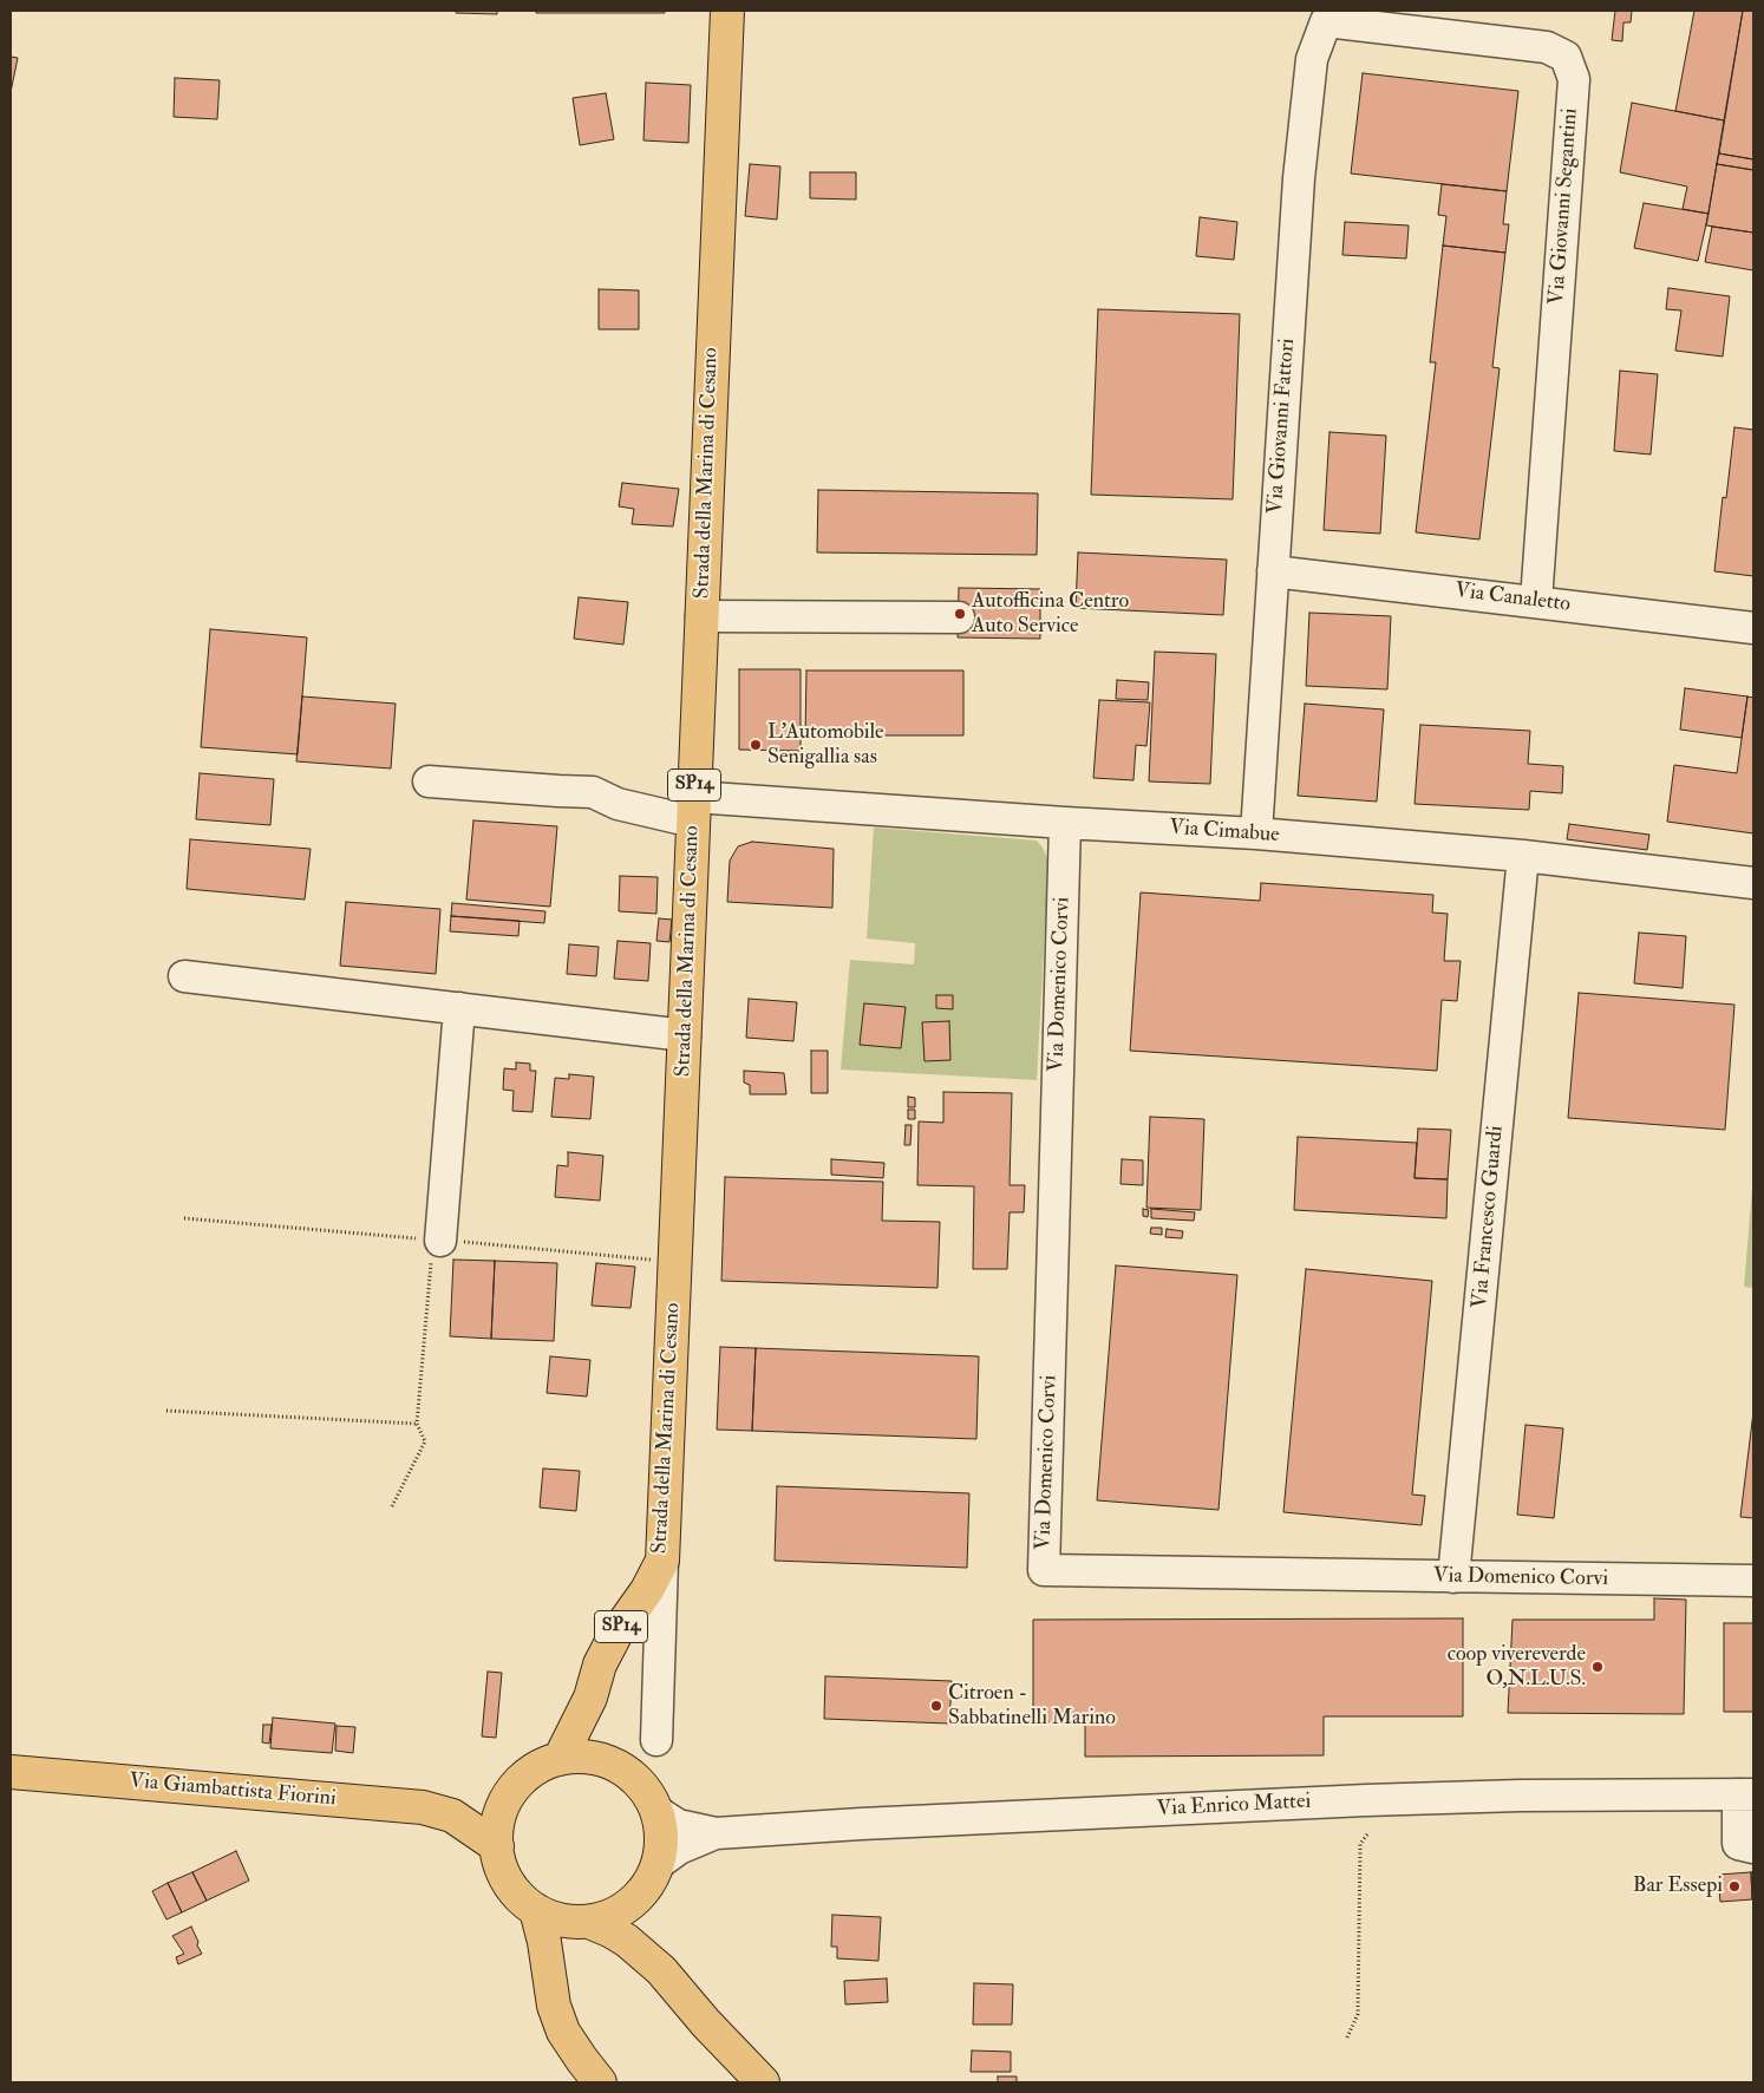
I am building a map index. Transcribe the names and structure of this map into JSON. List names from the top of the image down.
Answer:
{
  "streets": {
    "main road": ["Strada della Marina di Cesano", "SP14", "Via Giambattista Fiorini"],
    "street": [
      "Via Giovanni Segantini",
      "Via Giovanni Fattori",
      "Via Canaletto",
      "Via Cimabue",
      "Via Domenico Corvi",
      "Via Francesco Guardi",
      "Via Enrico Mattei"
    ]
  },
  "crossings": [
    ["Via Giovanni Segantini", "Via Giovanni Fattori"],
    ["Via Giovanni Segantini", "Via Canaletto"],
    ["Via Giovanni Fattori", "Via Canaletto"],
    ["Via Giovanni Fattori", "Via Cimabue"],
    ["Strada della Marina di Cesano", "Via Cimabue"],
    ["Strada della Marina di Cesano", "Via Giambattista Fiorini"],
    ["Strada della Marina di Cesano", "Via Enrico Mattei"],
    ["Via Cimabue", "Via Domenico Corvi"],
    ["Via Cimabue", "Via Francesco Guardi"],
    ["Via Domenico Corvi", "Via Francesco Guardi"],
    ["Via Giambattista Fiorini", "Via Enrico Mattei"]
  ],
  "places": [
    "Autofficina Centro Auto Service",
    "L'Automobile Senigallia sas",
    "coop vivereverde O,N.L.U.S.",
    "Citroen - Sabbatinelli Marino",
    "Bar Essepi"
  ]
}
